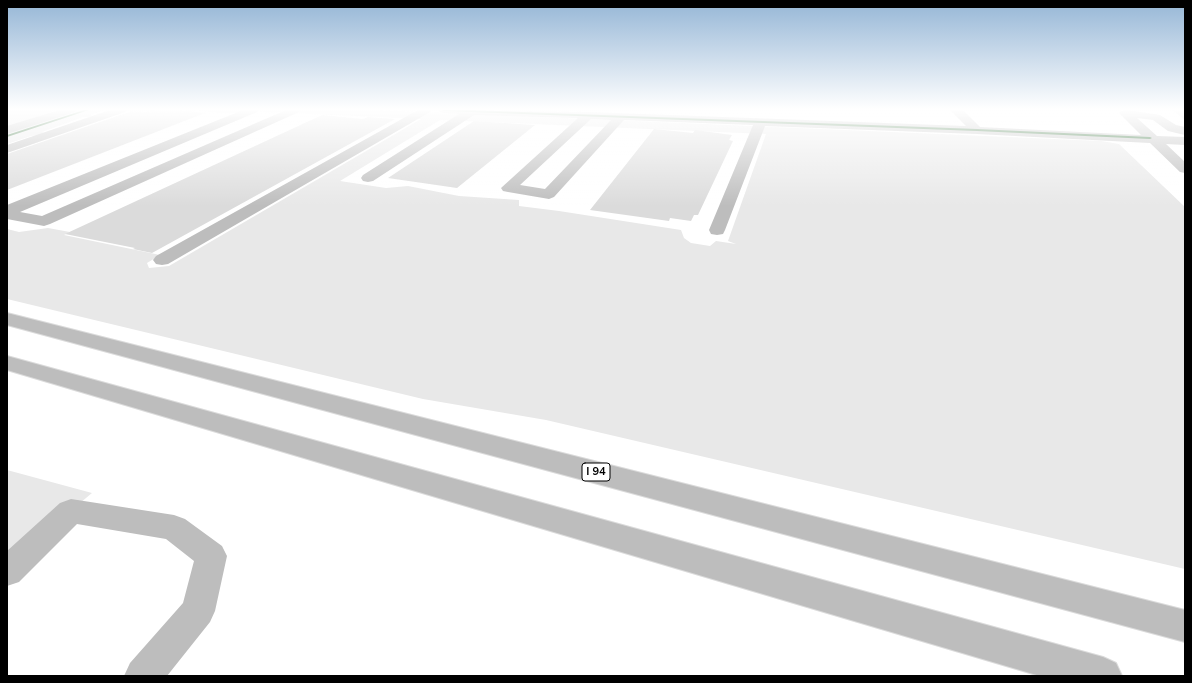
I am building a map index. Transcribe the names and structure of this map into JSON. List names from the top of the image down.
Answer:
{
  "streets": {
    "main road": ["I 94"]
  }
}
